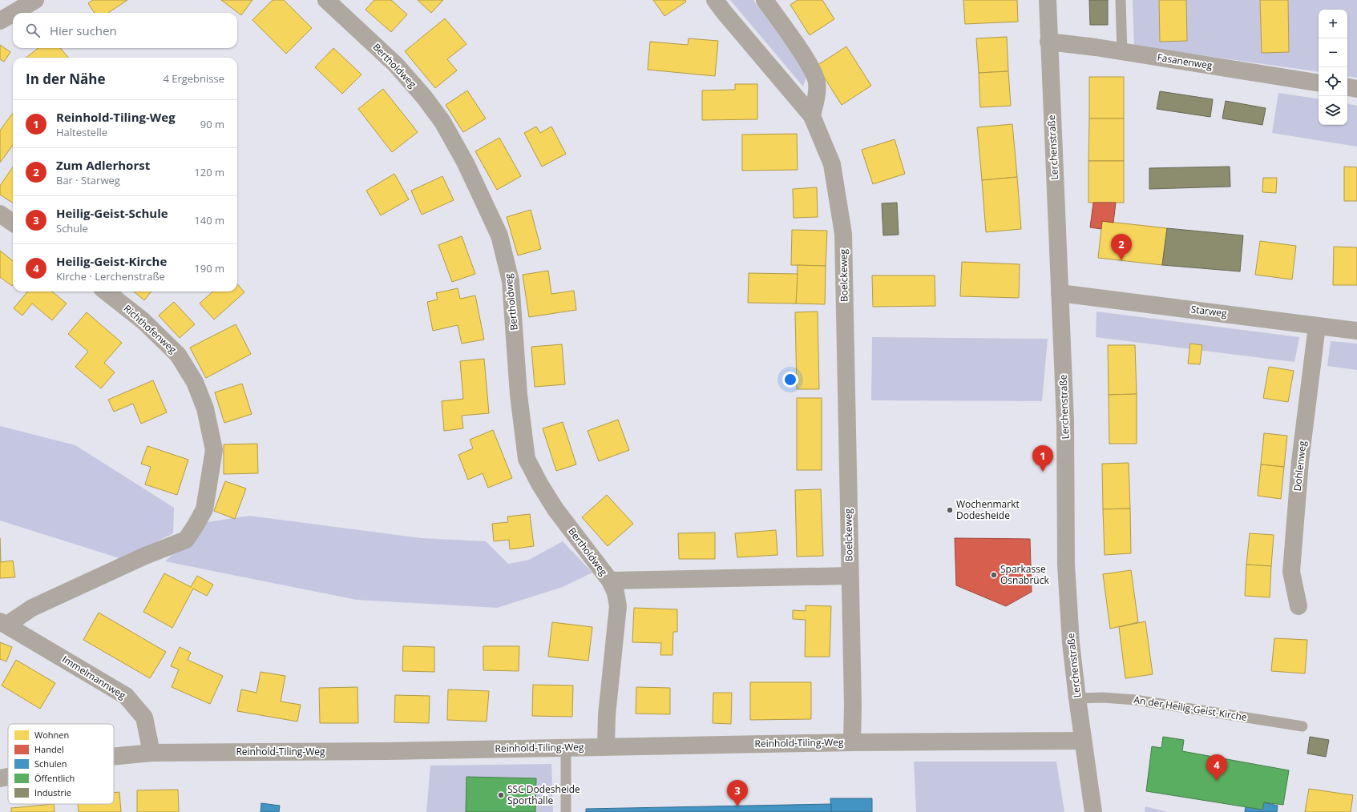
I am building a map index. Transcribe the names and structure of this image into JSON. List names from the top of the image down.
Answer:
{
  "streets": {
    "street": [
      "Fasanenweg",
      "Bertholdweg",
      "Lerchenstraße",
      "Boelckeweg",
      "Starweg",
      "Richthofenweg",
      "Dohlenweg",
      "Immelmannweg",
      "Reinhold-Tiling-Weg"
    ],
    "lane": ["An der Heilig-Geist-Kirche"]
  },
  "crossings": [
    ["Fasanenweg", "Lerchenstraße"],
    ["Bertholdweg", "Boelckeweg"],
    ["Bertholdweg", "Reinhold-Tiling-Weg"],
    ["Lerchenstraße", "Starweg"],
    ["Lerchenstraße", "An der Heilig-Geist-Kirche"],
    ["Lerchenstraße", "Reinhold-Tiling-Weg"],
    ["Boelckeweg", "Reinhold-Tiling-Weg"],
    ["Starweg", "Dohlenweg"],
    ["Richthofenweg", "Immelmannweg"],
    ["Immelmannweg", "Reinhold-Tiling-Weg"]
  ],
  "places": ["Wochenmarkt Dodesheide", "Sparkasse Osnabrück", "SSC Dodesheide Sporthalle"],
  "legend": [
    "Wohnen",
    "Handel",
    "Schulen",
    "Öffentlich",
    "Industrie"
  ],
  "page": {
    "map_buttons": ["+", "−"],
    "search": "Hier suchen",
    "heading": ["In der Nähe", "4 Ergebnisse"],
    "list": [
      {
        "mark": "1",
        "name": "Reinhold-Tiling-Weg",
        "note": "Haltestelle",
        "value": "90 m"
      },
      {
        "mark": "2",
        "name": "Zum Adlerhorst",
        "note": "Bar · Starweg",
        "value": "120 m"
      },
      {
        "mark": "3",
        "name": "Heilig-Geist-Schule",
        "note": "Schule",
        "value": "140 m"
      },
      {
        "mark": "4",
        "name": "Heilig-Geist-Kirche",
        "note": "Kirche · Lerchenstraße",
        "value": "190 m"
      }
    ],
    "pins": [
      "2",
      "1",
      "4",
      "3"
    ]
  }
}
